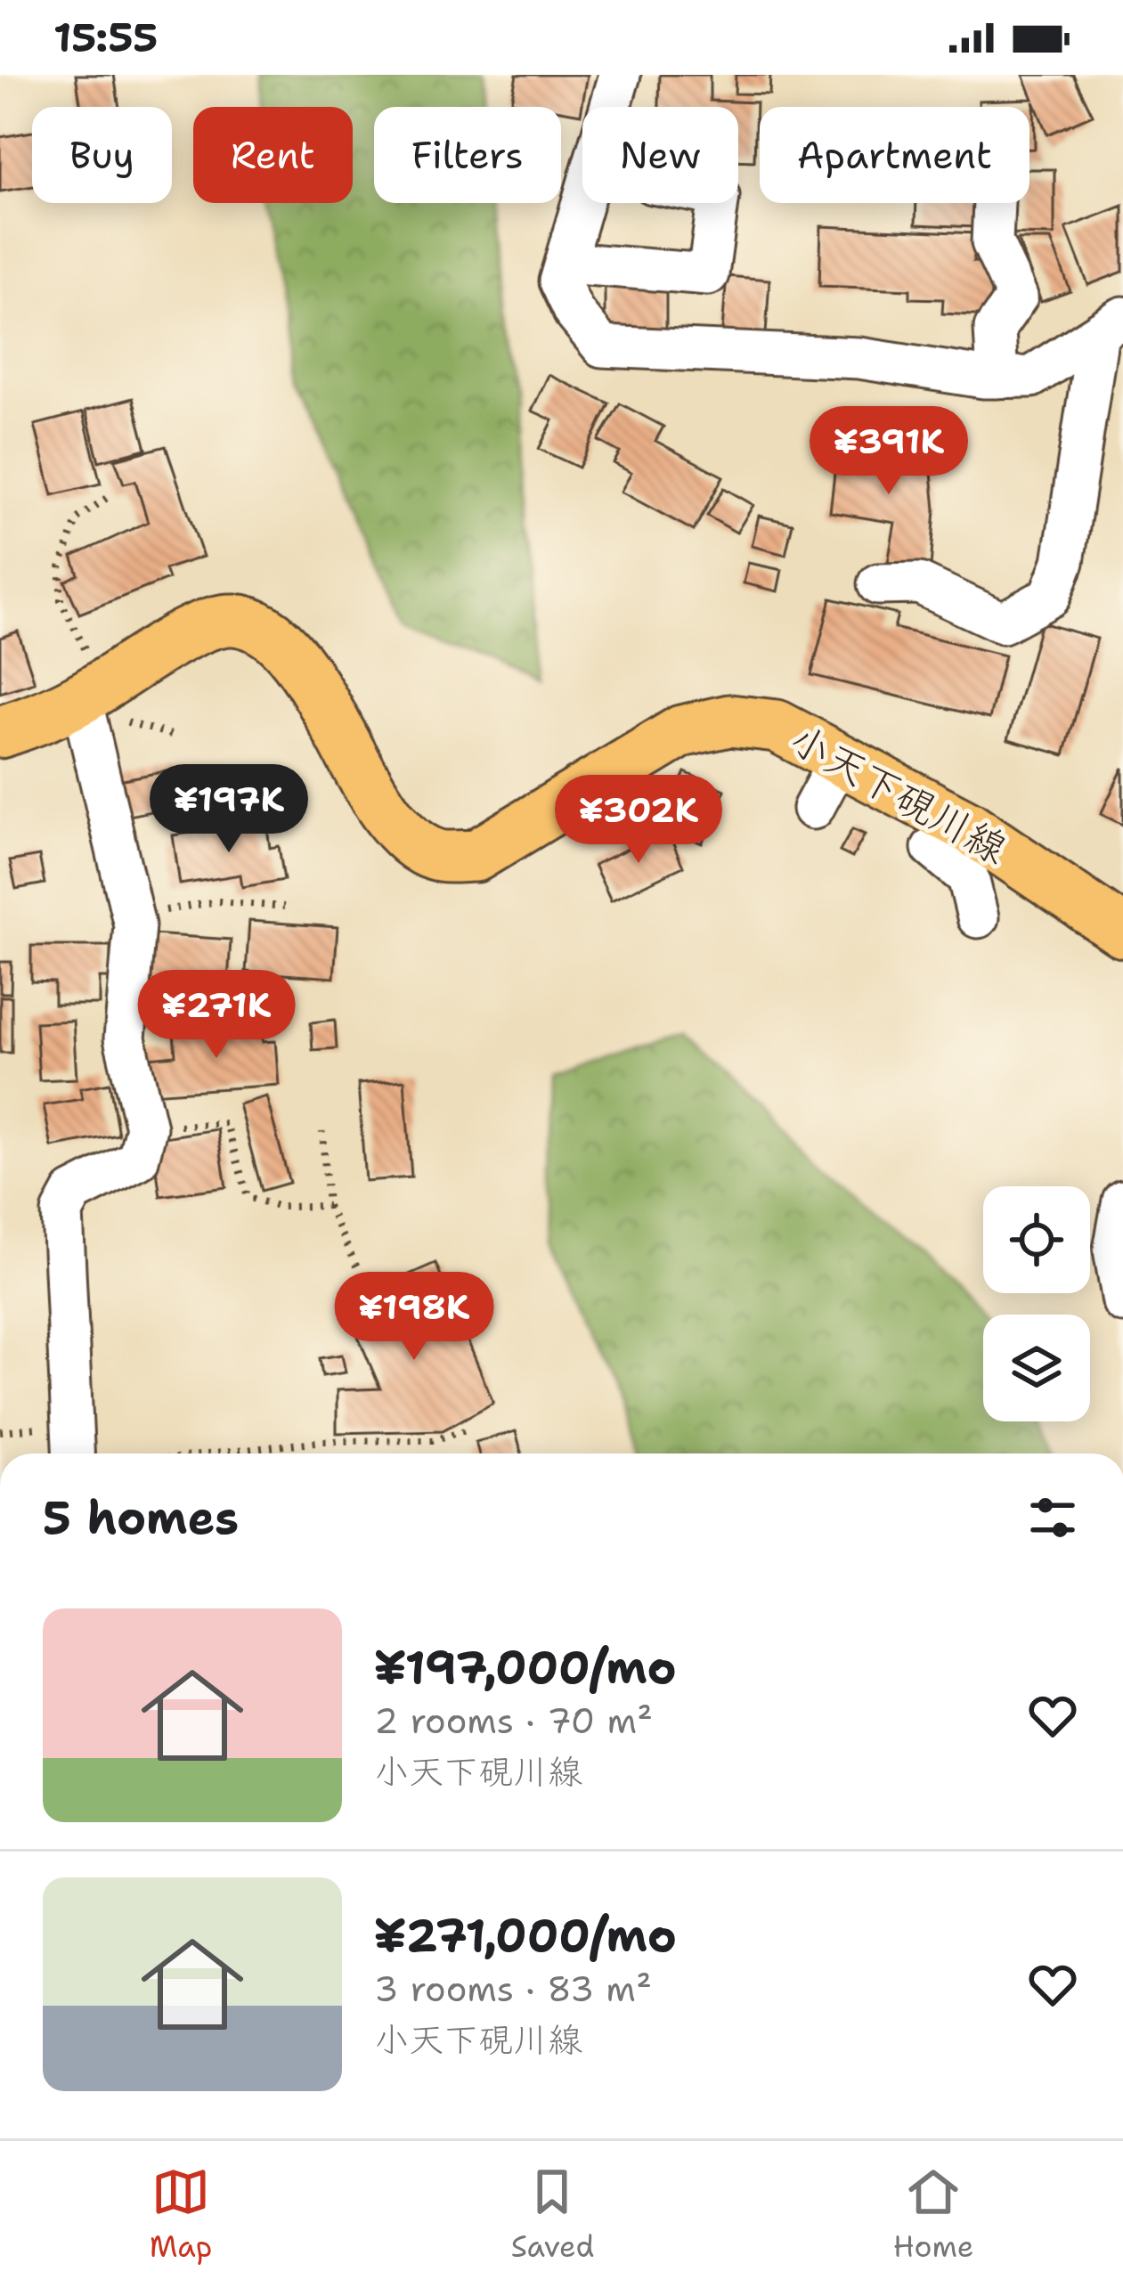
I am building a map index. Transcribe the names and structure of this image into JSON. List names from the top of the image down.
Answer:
{
  "streets": {
    "main road": ["小天下硯川線"]
  },
  "page": {
    "status": "15:55",
    "chip": [
      "Buy",
      "Rent",
      "Filters",
      "New",
      "Apartment"
    ],
    "price": [
      "¥391K",
      "¥197K",
      "¥302K",
      "¥271K",
      "¥198K"
    ],
    "heading": "5 homes",
    "list": [
      {
        "name": "¥197,000/mo",
        "note": "2 rooms · 70 m² · 小天下硯川線"
      },
      {
        "name": "¥271,000/mo",
        "note": "3 rooms · 83 m² · 小天下硯川線"
      }
    ],
    "tabs": ["Map", "Saved", "Home"]
  }
}
